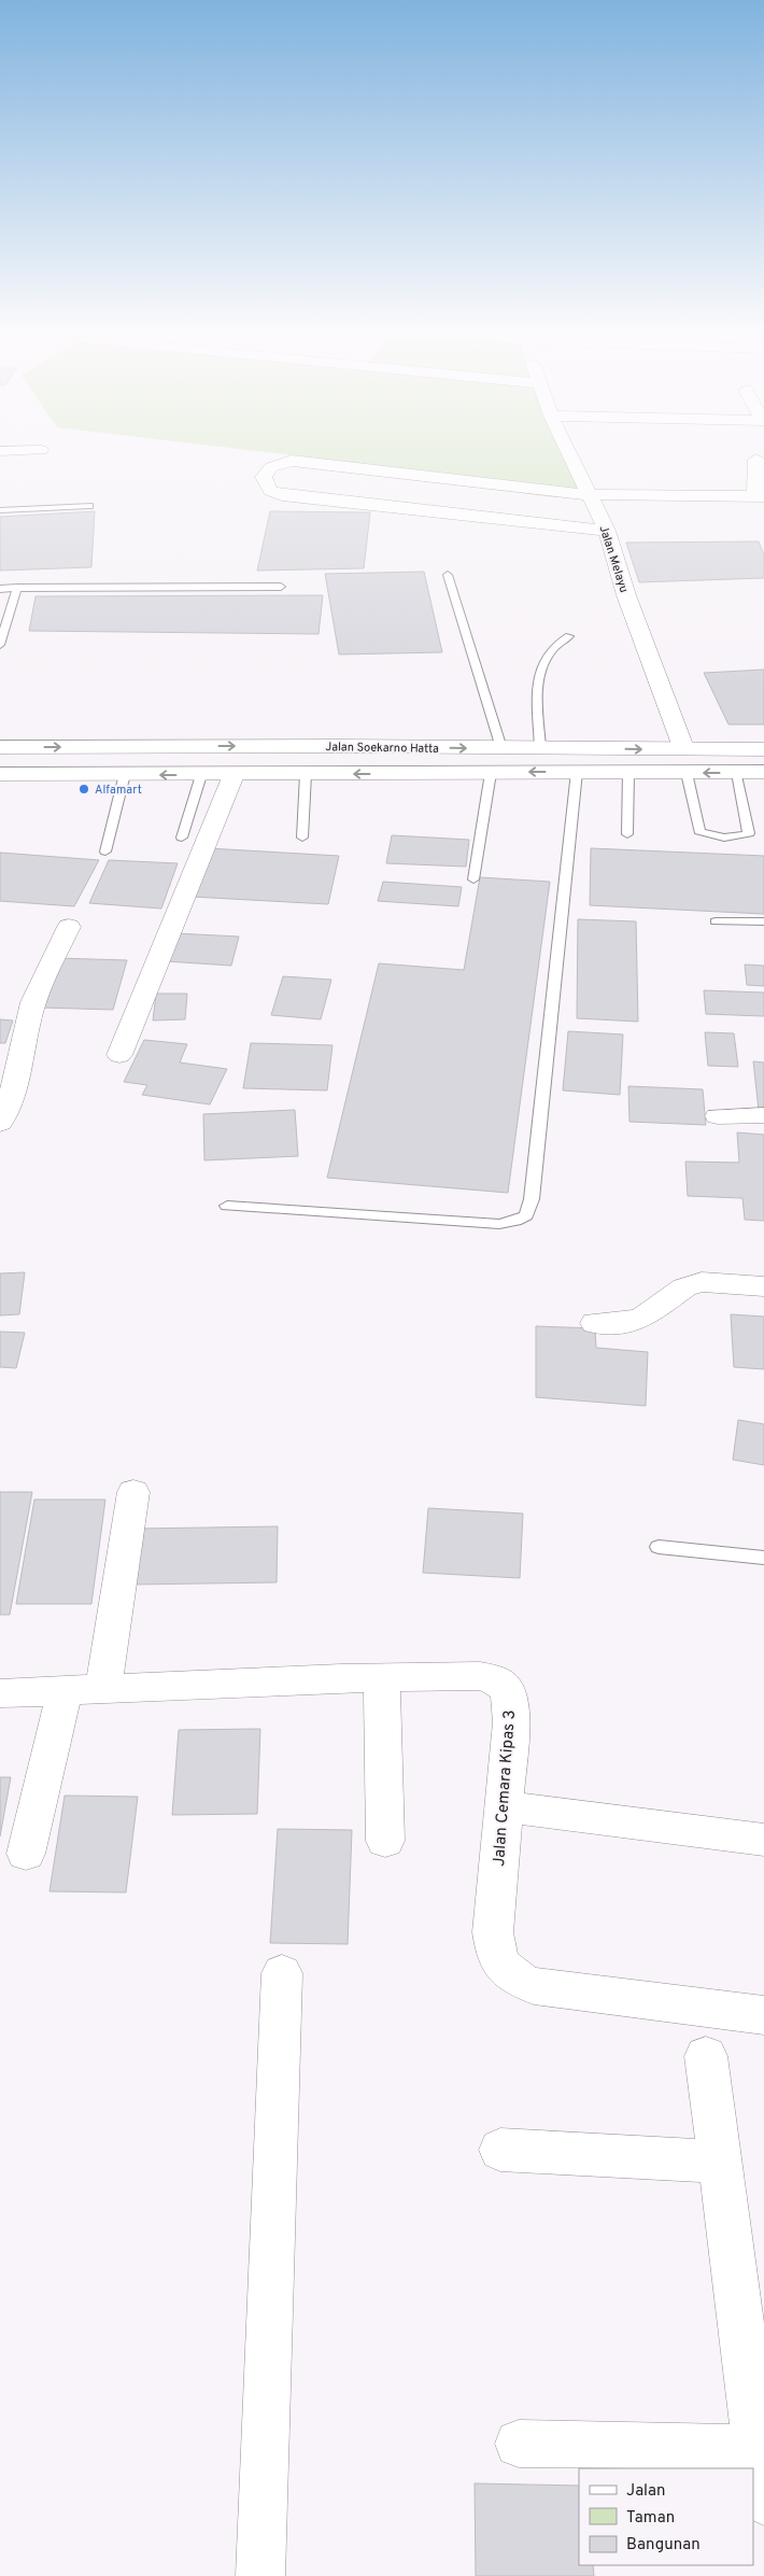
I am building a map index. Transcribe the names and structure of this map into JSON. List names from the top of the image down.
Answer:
{
  "streets": {
    "street": ["Jalan Melayu", "Jalan Soekarno Hatta", "Jalan Cemara Kipas 3"]
  },
  "crossings": [
    ["Jalan Melayu", "Jalan Soekarno Hatta"]
  ],
  "places": ["Alfamart"],
  "legend": ["Jalan", "Taman", "Bangunan"]
}
